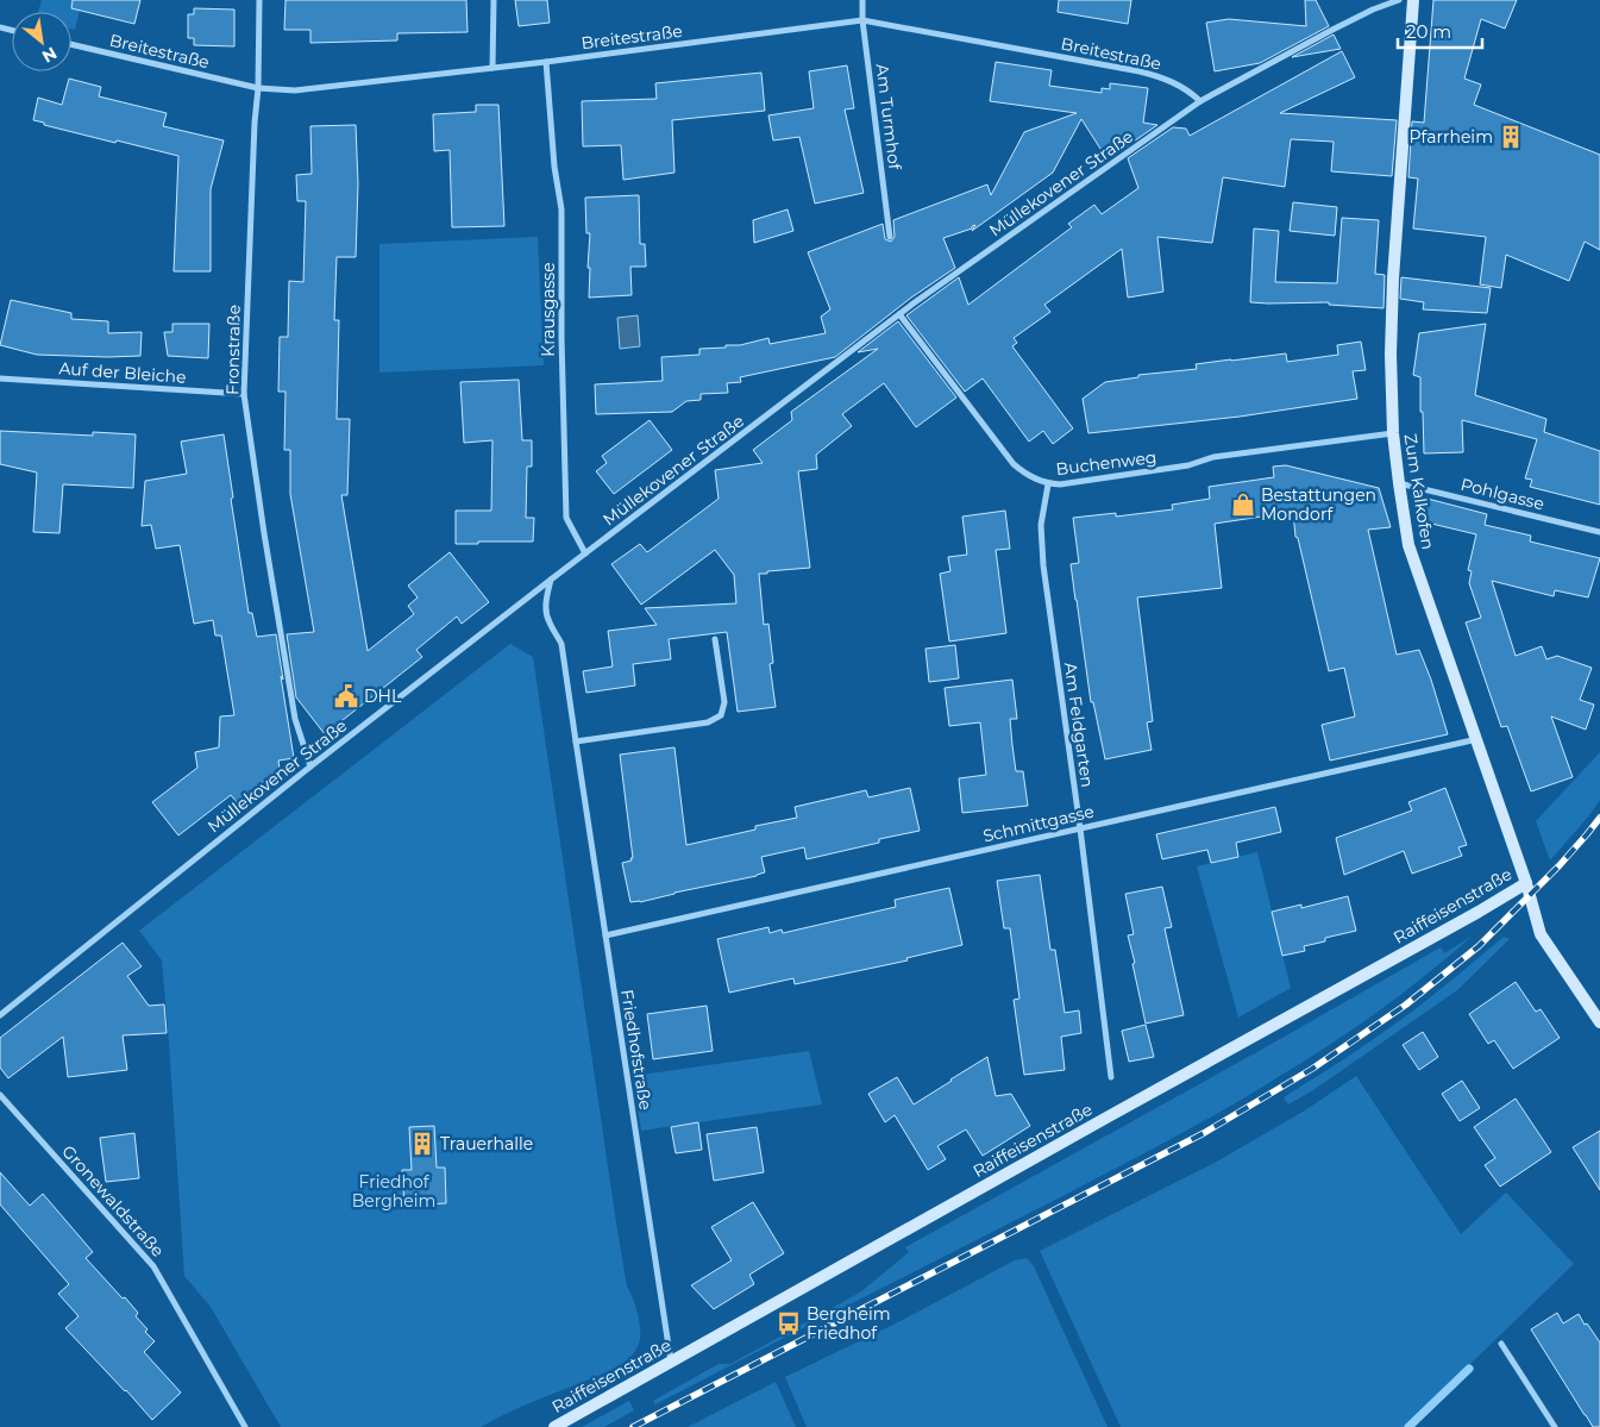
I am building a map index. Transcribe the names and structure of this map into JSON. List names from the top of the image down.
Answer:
{
  "streets": {
    "street": [
      "Breitestraße",
      "Am Turmhof",
      "Müllekovener Straße",
      "Krausgasse",
      "Fronstraße",
      "Auf der Bleiche",
      "Buchenweg",
      "Zum Kalkofen",
      "Pohlgasse",
      "Am Feldgarten",
      "Schmittgasse",
      "Raiffeisenstraße",
      "Friedhofstraße",
      "Gronewaldstraße"
    ]
  },
  "crossings": [
    ["Breitestraße", "Am Turmhof"],
    ["Breitestraße", "Müllekovener Straße"],
    ["Breitestraße", "Krausgasse"],
    ["Breitestraße", "Fronstraße"],
    ["Müllekovener Straße", "Krausgasse"],
    ["Müllekovener Straße", "Fronstraße"],
    ["Müllekovener Straße", "Buchenweg"],
    ["Müllekovener Straße", "Friedhofstraße"],
    ["Fronstraße", "Auf der Bleiche"],
    ["Buchenweg", "Zum Kalkofen"],
    ["Buchenweg", "Am Feldgarten"],
    ["Zum Kalkofen", "Pohlgasse"],
    ["Zum Kalkofen", "Schmittgasse"],
    ["Zum Kalkofen", "Raiffeisenstraße"],
    ["Am Feldgarten", "Schmittgasse"],
    ["Schmittgasse", "Friedhofstraße"],
    ["Raiffeisenstraße", "Friedhofstraße"]
  ],
  "parks": ["Friedhof Bergheim"],
  "places": {
    "building": ["Pfarrheim", "Trauerhalle"],
    "shop": ["Bestattungen Mondorf"],
    "public building": ["DHL"],
    "bus stop": ["Bergheim Friedhof"]
  },
  "scale_bar": "20 m",
  "north": "bottom right"
}
